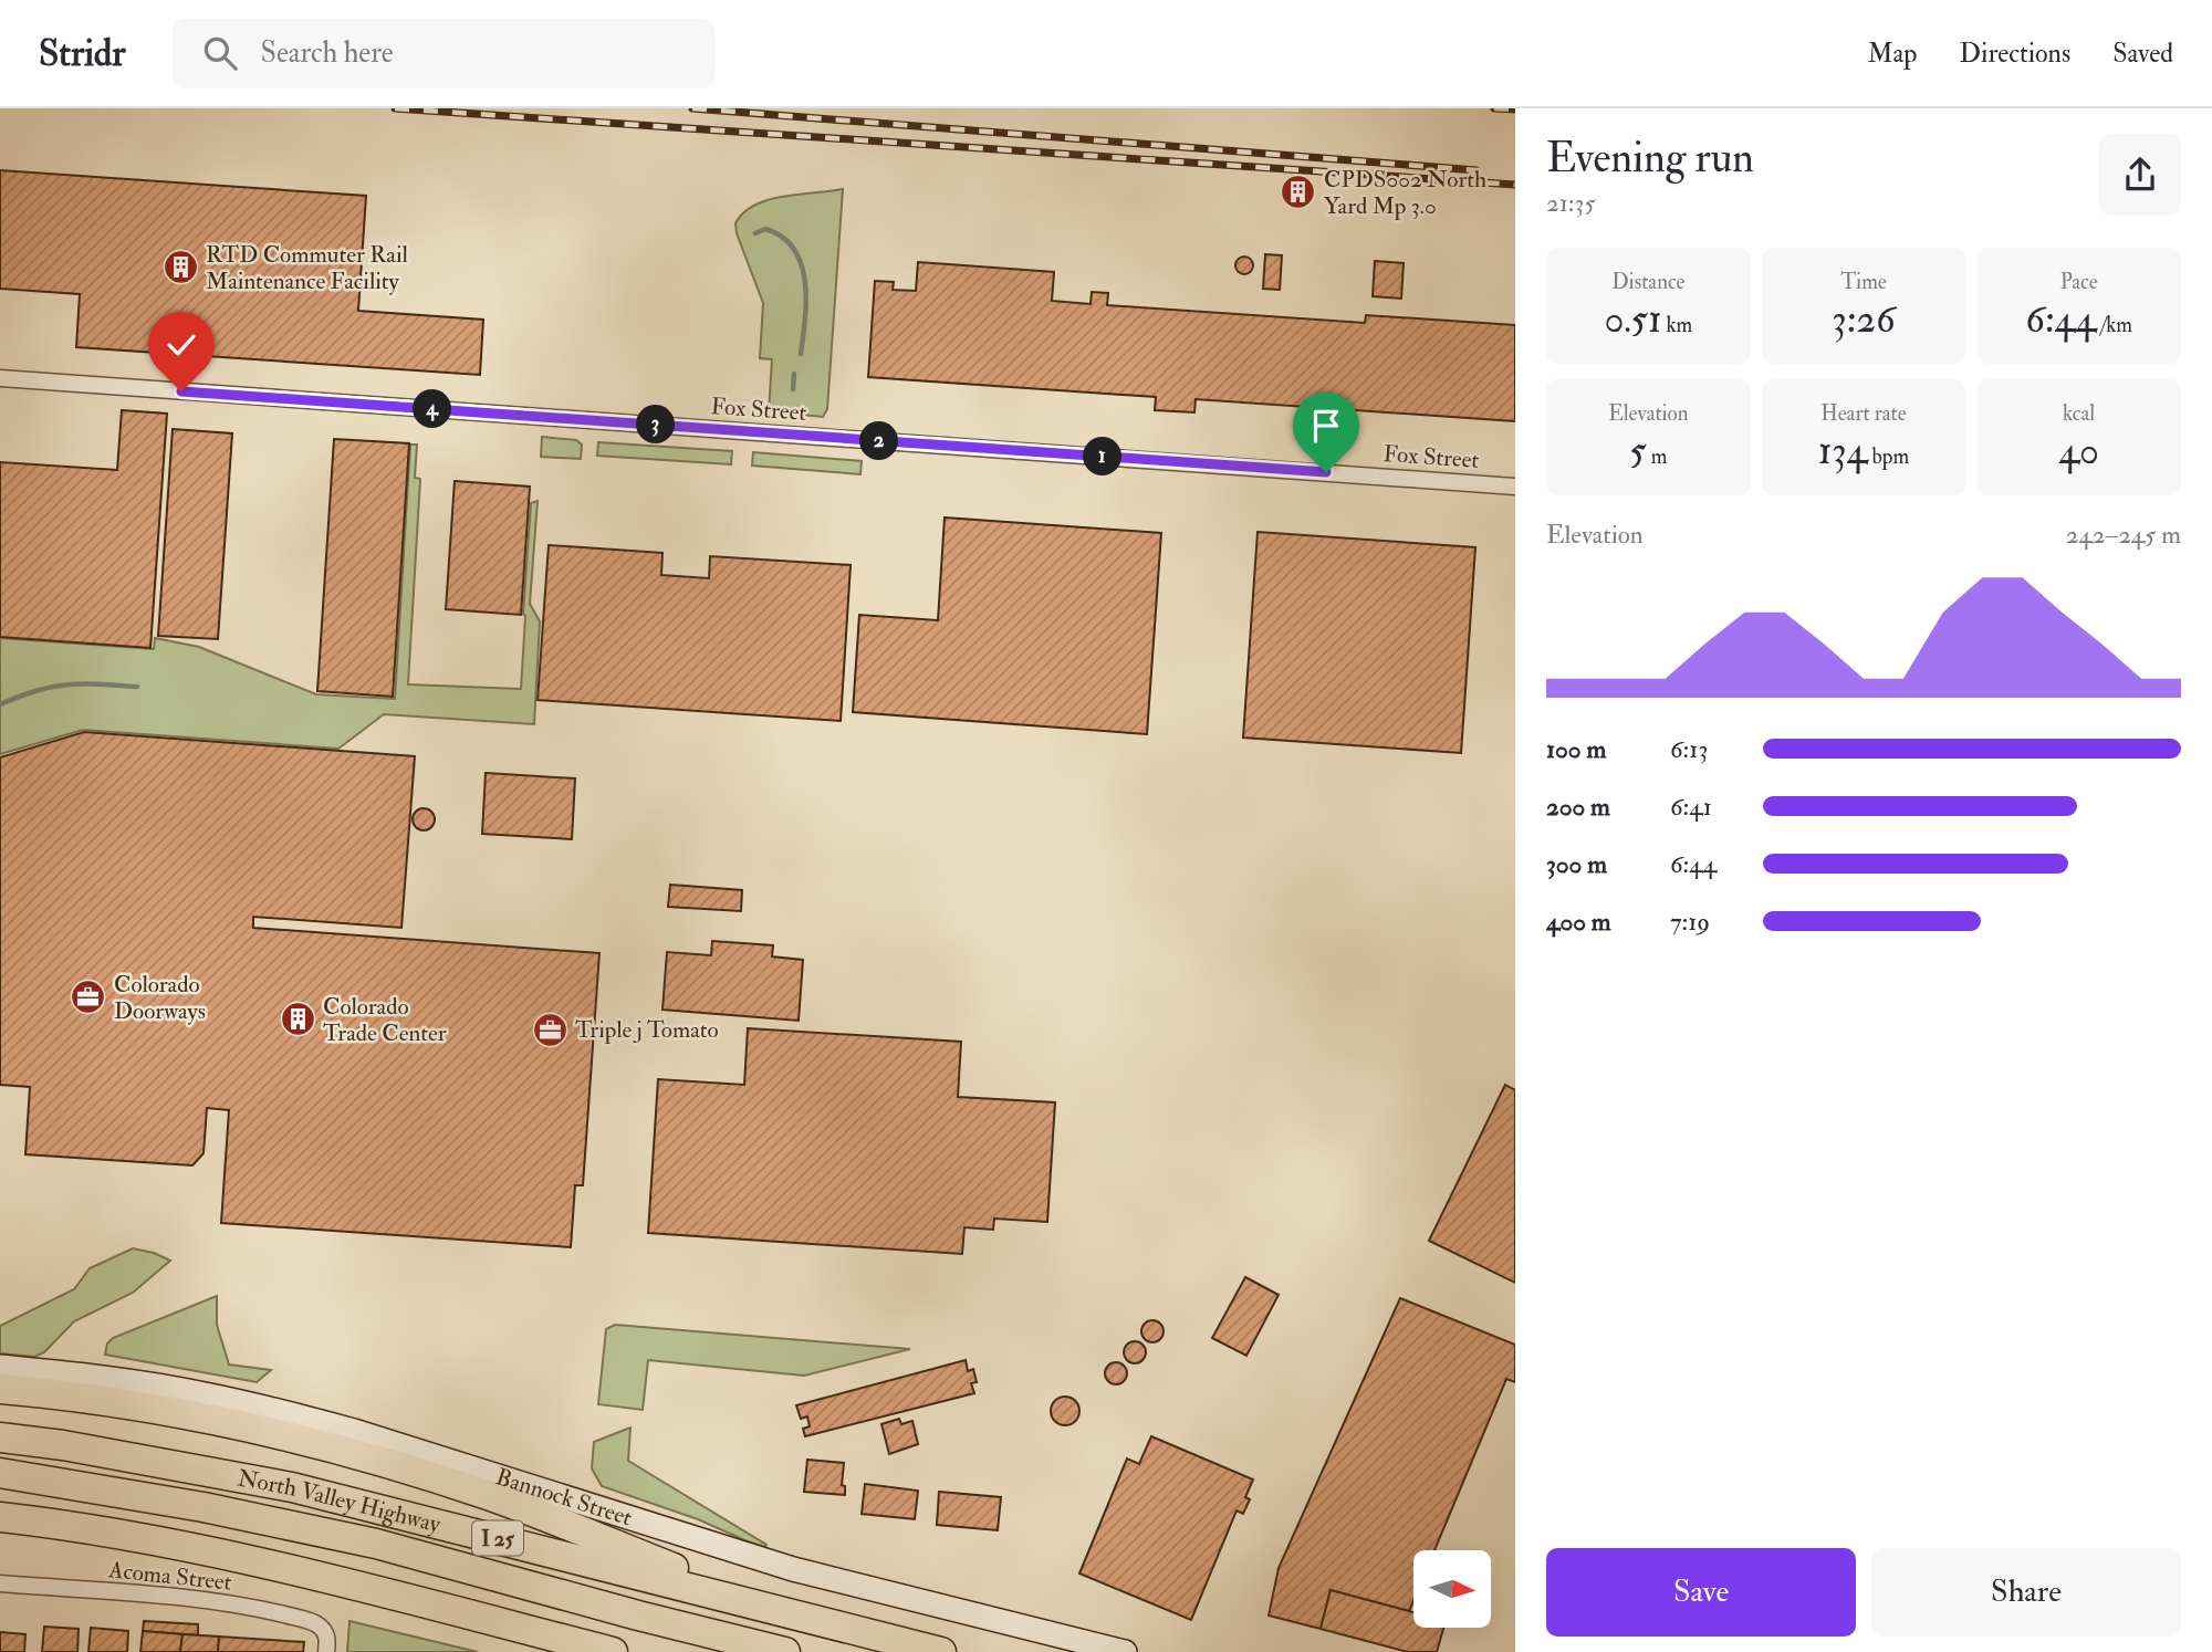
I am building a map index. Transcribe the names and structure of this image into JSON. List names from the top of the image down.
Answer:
{
  "streets": {
    "highway": ["North Valley Highway", "I 25"],
    "street": ["Fox Street", "Bannock Street", "Acoma Street"]
  },
  "places": {
    "building": ["CPDS002 North Yard Mp 3.0", "RTD Commuter Rail Maintenance Facility", "Colorado Trade Center"],
    "office": ["Colorado Doorways", "Triple j Tomato"]
  },
  "north": "right",
  "page": {
    "header": "Stridr",
    "search": "Search here",
    "nav": ["Map", "Directions", "Saved"],
    "heading": ["Evening run", "21:35"],
    "stats": [
      ["Distance", "0.51 km"],
      ["Time", "3:26"],
      ["Pace", "6:44 /km"],
      ["Elevation", "5 m"],
      ["Heart rate", "134 bpm"],
      ["kcal", "40"]
    ],
    "pins": [
      "4",
      "3",
      "2",
      "1"
    ],
    "chart": ["Elevation", "242–245 m"],
    "list": [
      {
        "name": "100 m",
        "note": "6:13"
      },
      {
        "name": "200 m",
        "note": "6:41"
      },
      {
        "name": "300 m",
        "note": "6:44"
      },
      {
        "name": "400 m",
        "note": "7:19"
      }
    ],
    "buttons": ["Save", "Share"]
  }
}
